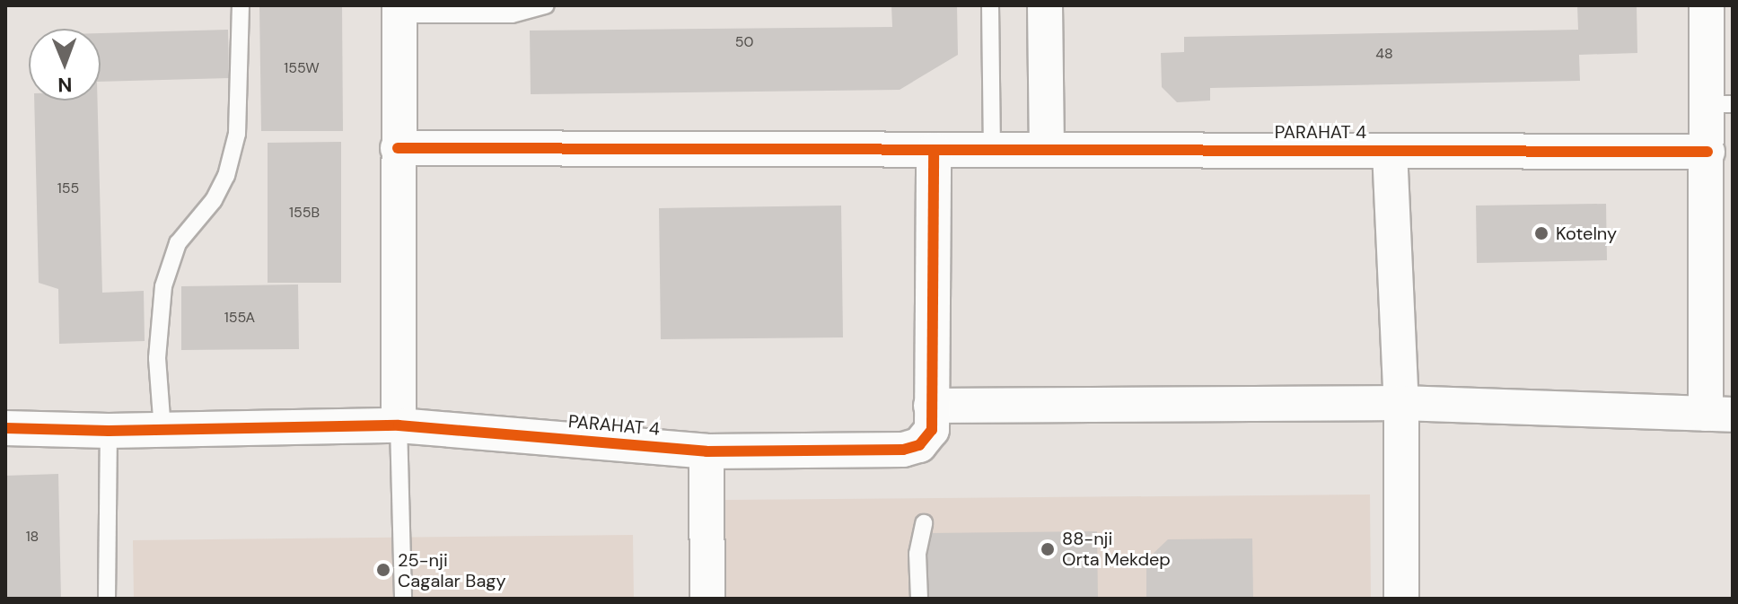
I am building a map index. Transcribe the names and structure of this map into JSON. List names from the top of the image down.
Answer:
{
  "streets": {
    "street": ["PARAHAT 4"]
  },
  "places": ["Kotelny", "88-nji Orta Mekdep", "25-nji Cagalar Bagy"],
  "house_numbers": [
    "50",
    "48",
    "155W",
    "155",
    "155B",
    "155A",
    "18"
  ],
  "north": "bottom"
}
